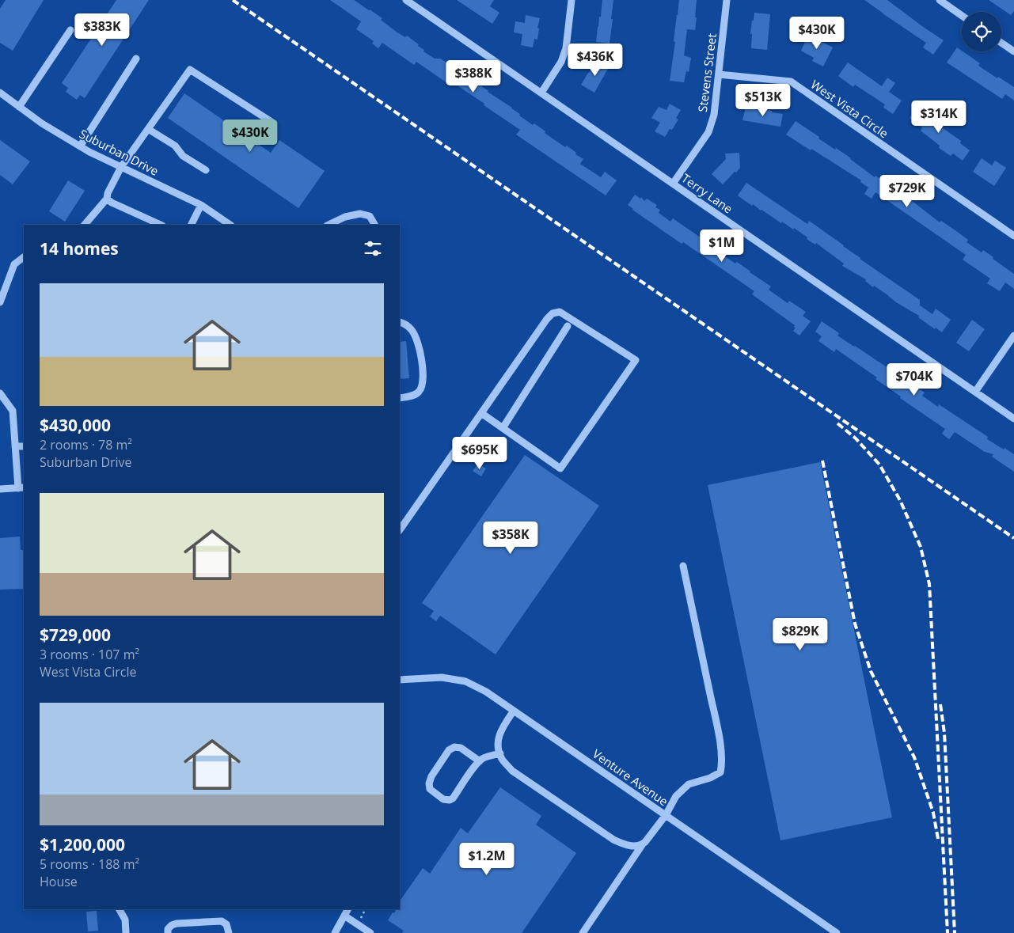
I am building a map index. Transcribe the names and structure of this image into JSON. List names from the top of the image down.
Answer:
{
  "streets": {
    "street": [
      "Stevens Street",
      "West Vista Circle",
      "Suburban Drive",
      "Terry Lane",
      "Venture Avenue"
    ]
  },
  "crossings": [
    ["Stevens Street", "West Vista Circle"],
    ["Stevens Street", "Terry Lane"]
  ],
  "page": {
    "price": [
      "$383K",
      "$430K",
      "$436K",
      "$388K",
      "$513K",
      "$314K",
      "$430K",
      "$729K",
      "$1M",
      "$704K",
      "$695K",
      "$358K",
      "$829K",
      "$1.2M"
    ],
    "heading": "14 homes",
    "list": [
      {
        "name": "$430,000",
        "note": "2 rooms · 78 m² · Suburban Drive"
      },
      {
        "name": "$729,000",
        "note": "3 rooms · 107 m² · West Vista Circle"
      },
      {
        "name": "$1,200,000",
        "note": "5 rooms · 188 m² · House"
      }
    ]
  }
}
